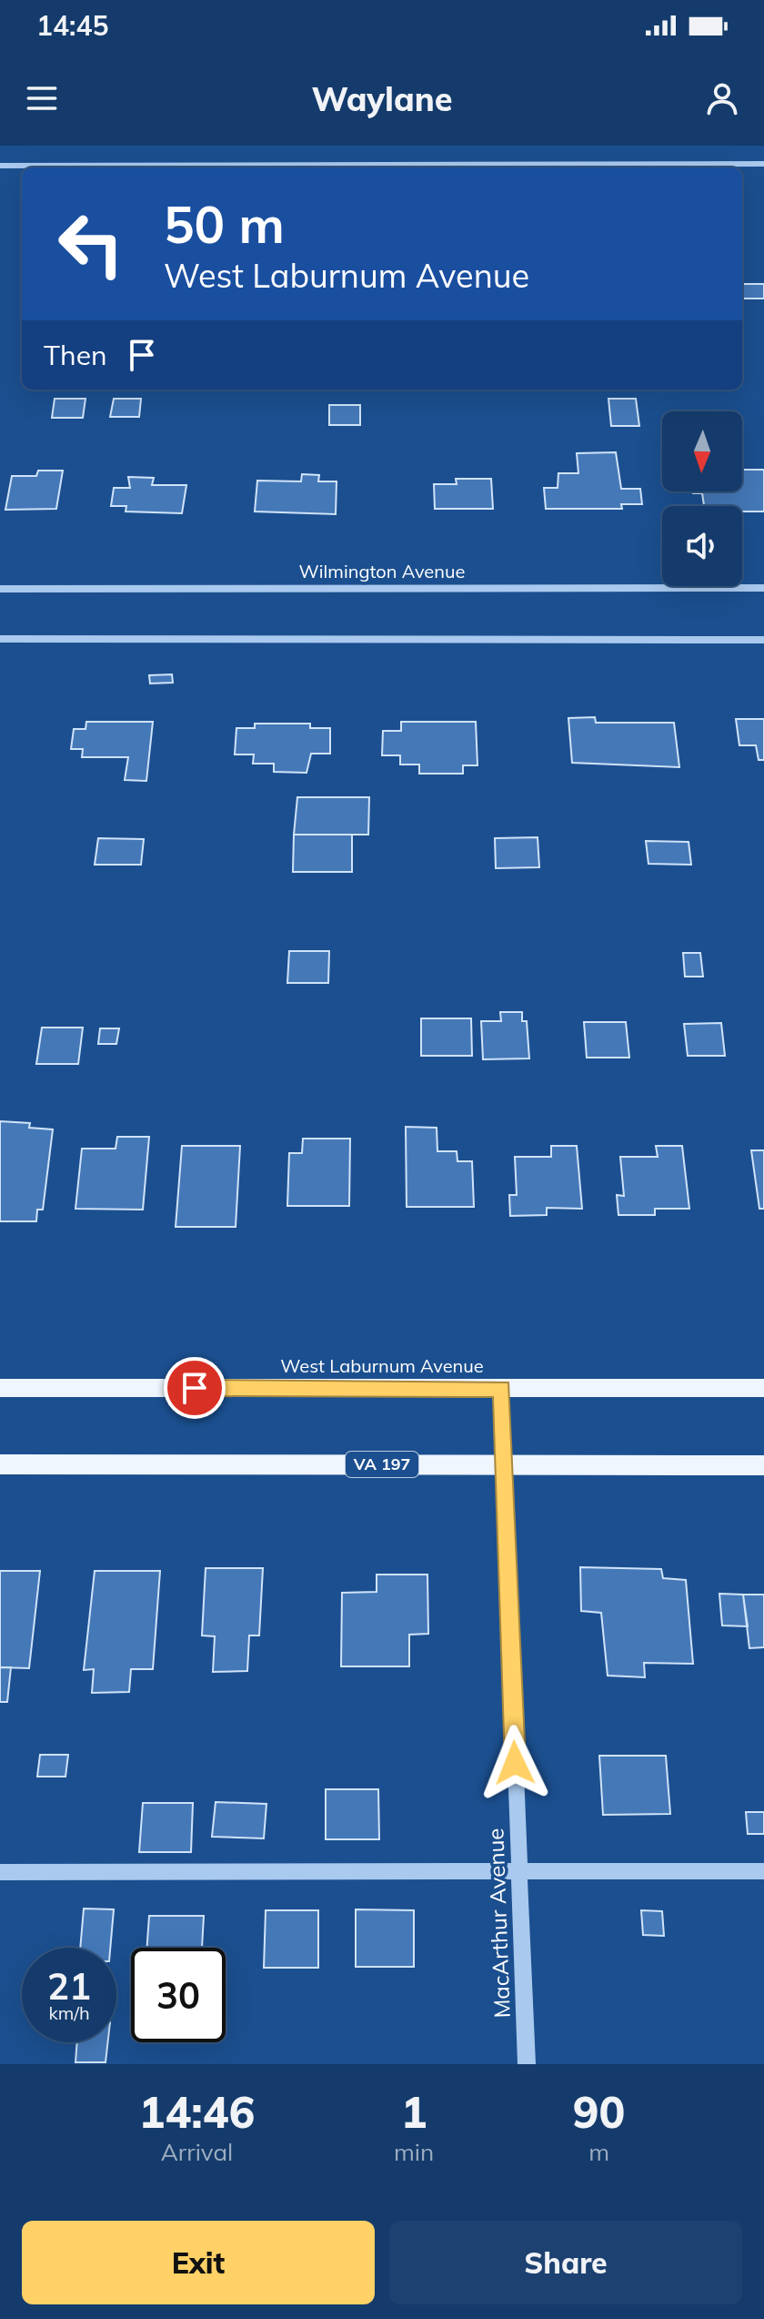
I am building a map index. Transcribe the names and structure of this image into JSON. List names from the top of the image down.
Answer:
{
  "streets": {
    "main road": ["West Laburnum Avenue", "VA 197"],
    "street": ["Wilmington Avenue", "MacArthur Avenue"]
  },
  "crossings": [
    ["West Laburnum Avenue", "MacArthur Avenue"],
    ["VA 197", "MacArthur Avenue"]
  ],
  "north": "bottom",
  "page": {
    "status": "14:45",
    "header": "Waylane",
    "turn": ["50 m", "West Laburnum Avenue"],
    "then": "Then",
    "speed": "21 km/h",
    "limit": "30",
    "eta": [
      "14:46",
      "Arrival",
      "1",
      "min",
      "90",
      "m"
    ],
    "buttons": ["Exit", "Share"]
  }
}
